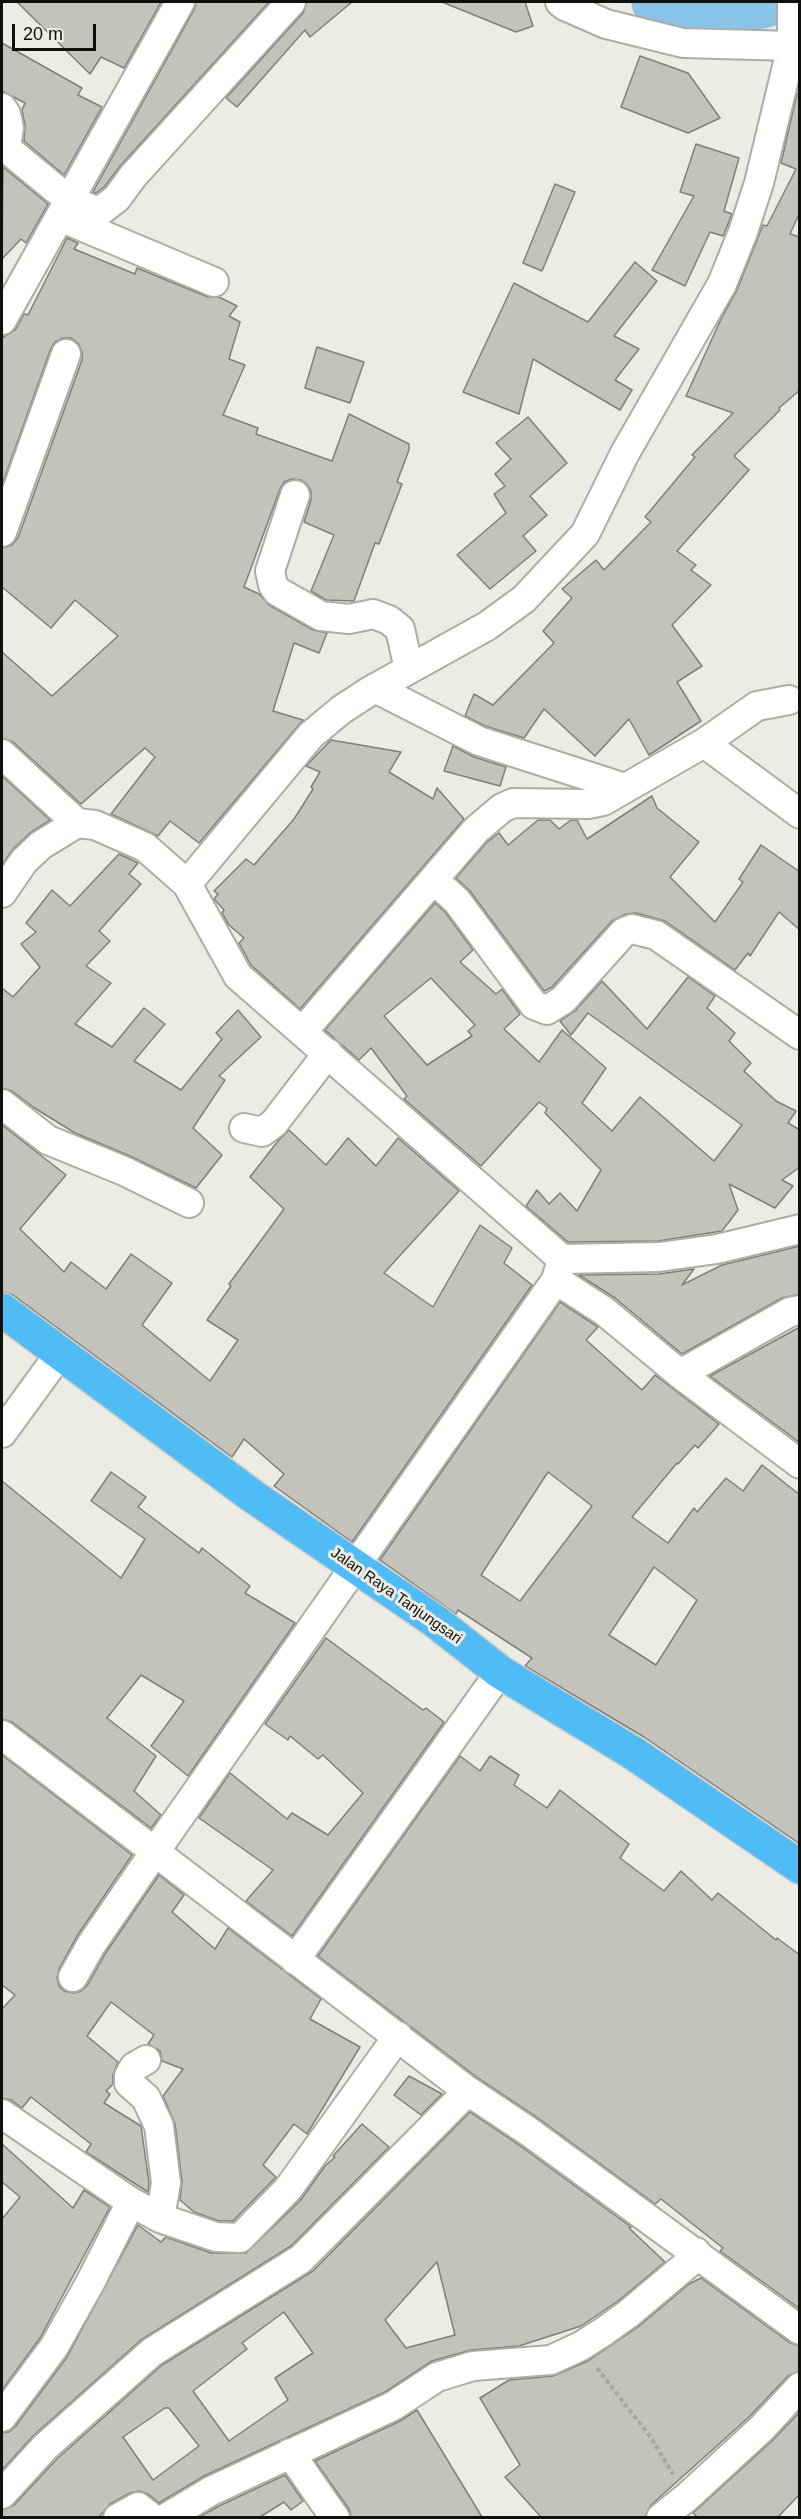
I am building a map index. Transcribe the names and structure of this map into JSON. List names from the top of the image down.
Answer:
{
  "streets": {
    "highway": ["Jalan Raya Tanjungsari"]
  },
  "scale_bar": "20 m"
}
